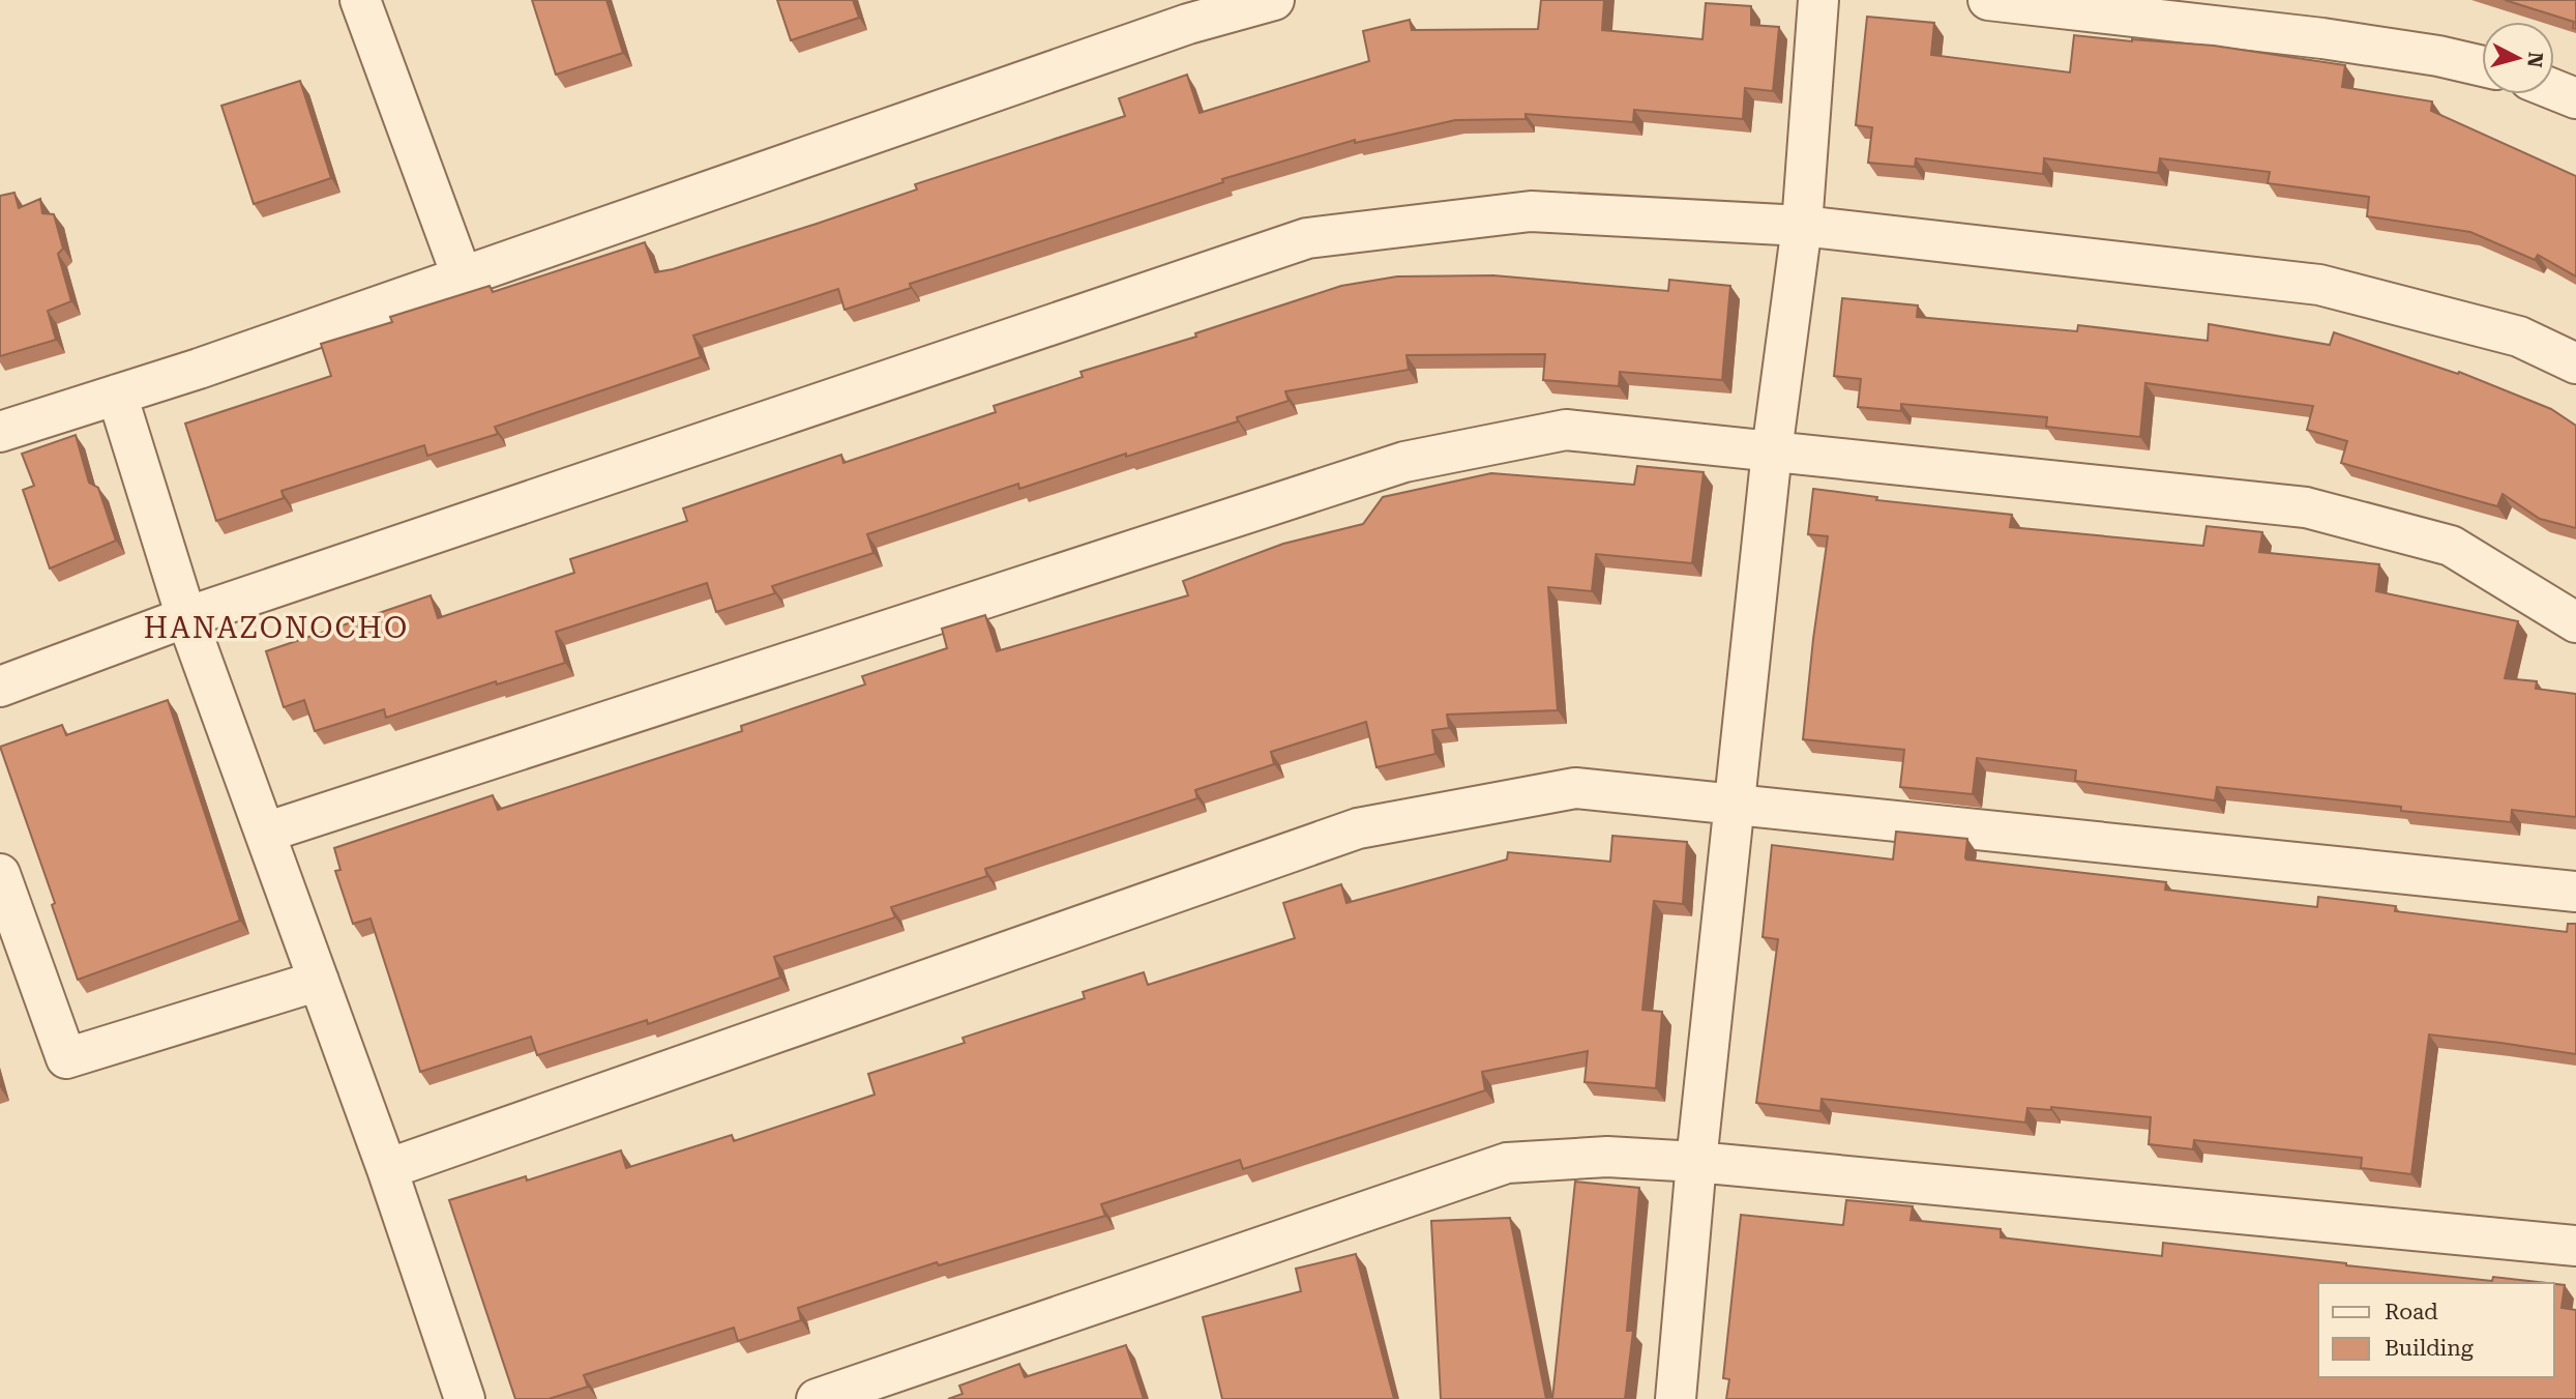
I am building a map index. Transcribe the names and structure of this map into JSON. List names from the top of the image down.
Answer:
{
  "districts": ["HANAZONOCHO"],
  "legend": ["Road", "Building"],
  "north": "right"
}
